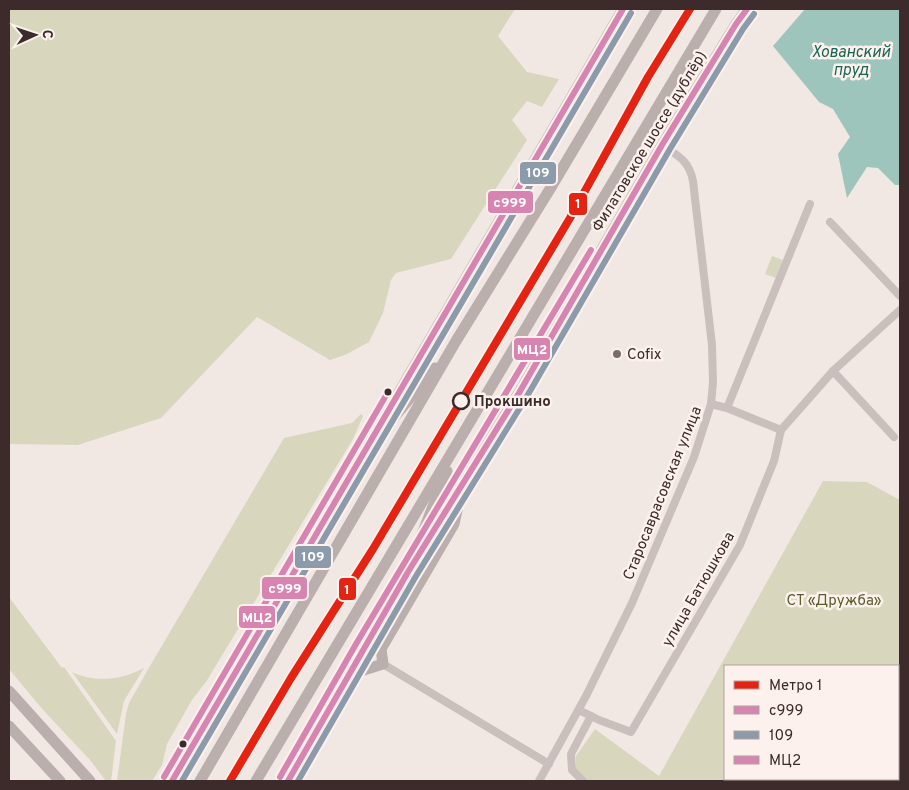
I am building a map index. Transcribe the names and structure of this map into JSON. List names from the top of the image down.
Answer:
{
  "streets": {
    "main road": ["Филатовское шоссе (дублёр)"],
    "street": ["Старосаврасовская улица", "улица Батюшкова"]
  },
  "crossings": [
    ["Филатовское шоссе (дублёр)", "Старосаврасовская улица"]
  ],
  "water": ["Хованский пруд"],
  "parks": ["СТ «Дружба»"],
  "places": ["Cofix", "Прокшино"],
  "lines": [
    "metro line 1",
    "transit line с999",
    "transit line 109",
    "transit line МЦ2"
  ],
  "legend": [
    "Метро 1",
    "с999",
    "109",
    "МЦ2"
  ],
  "north": "right"
}
